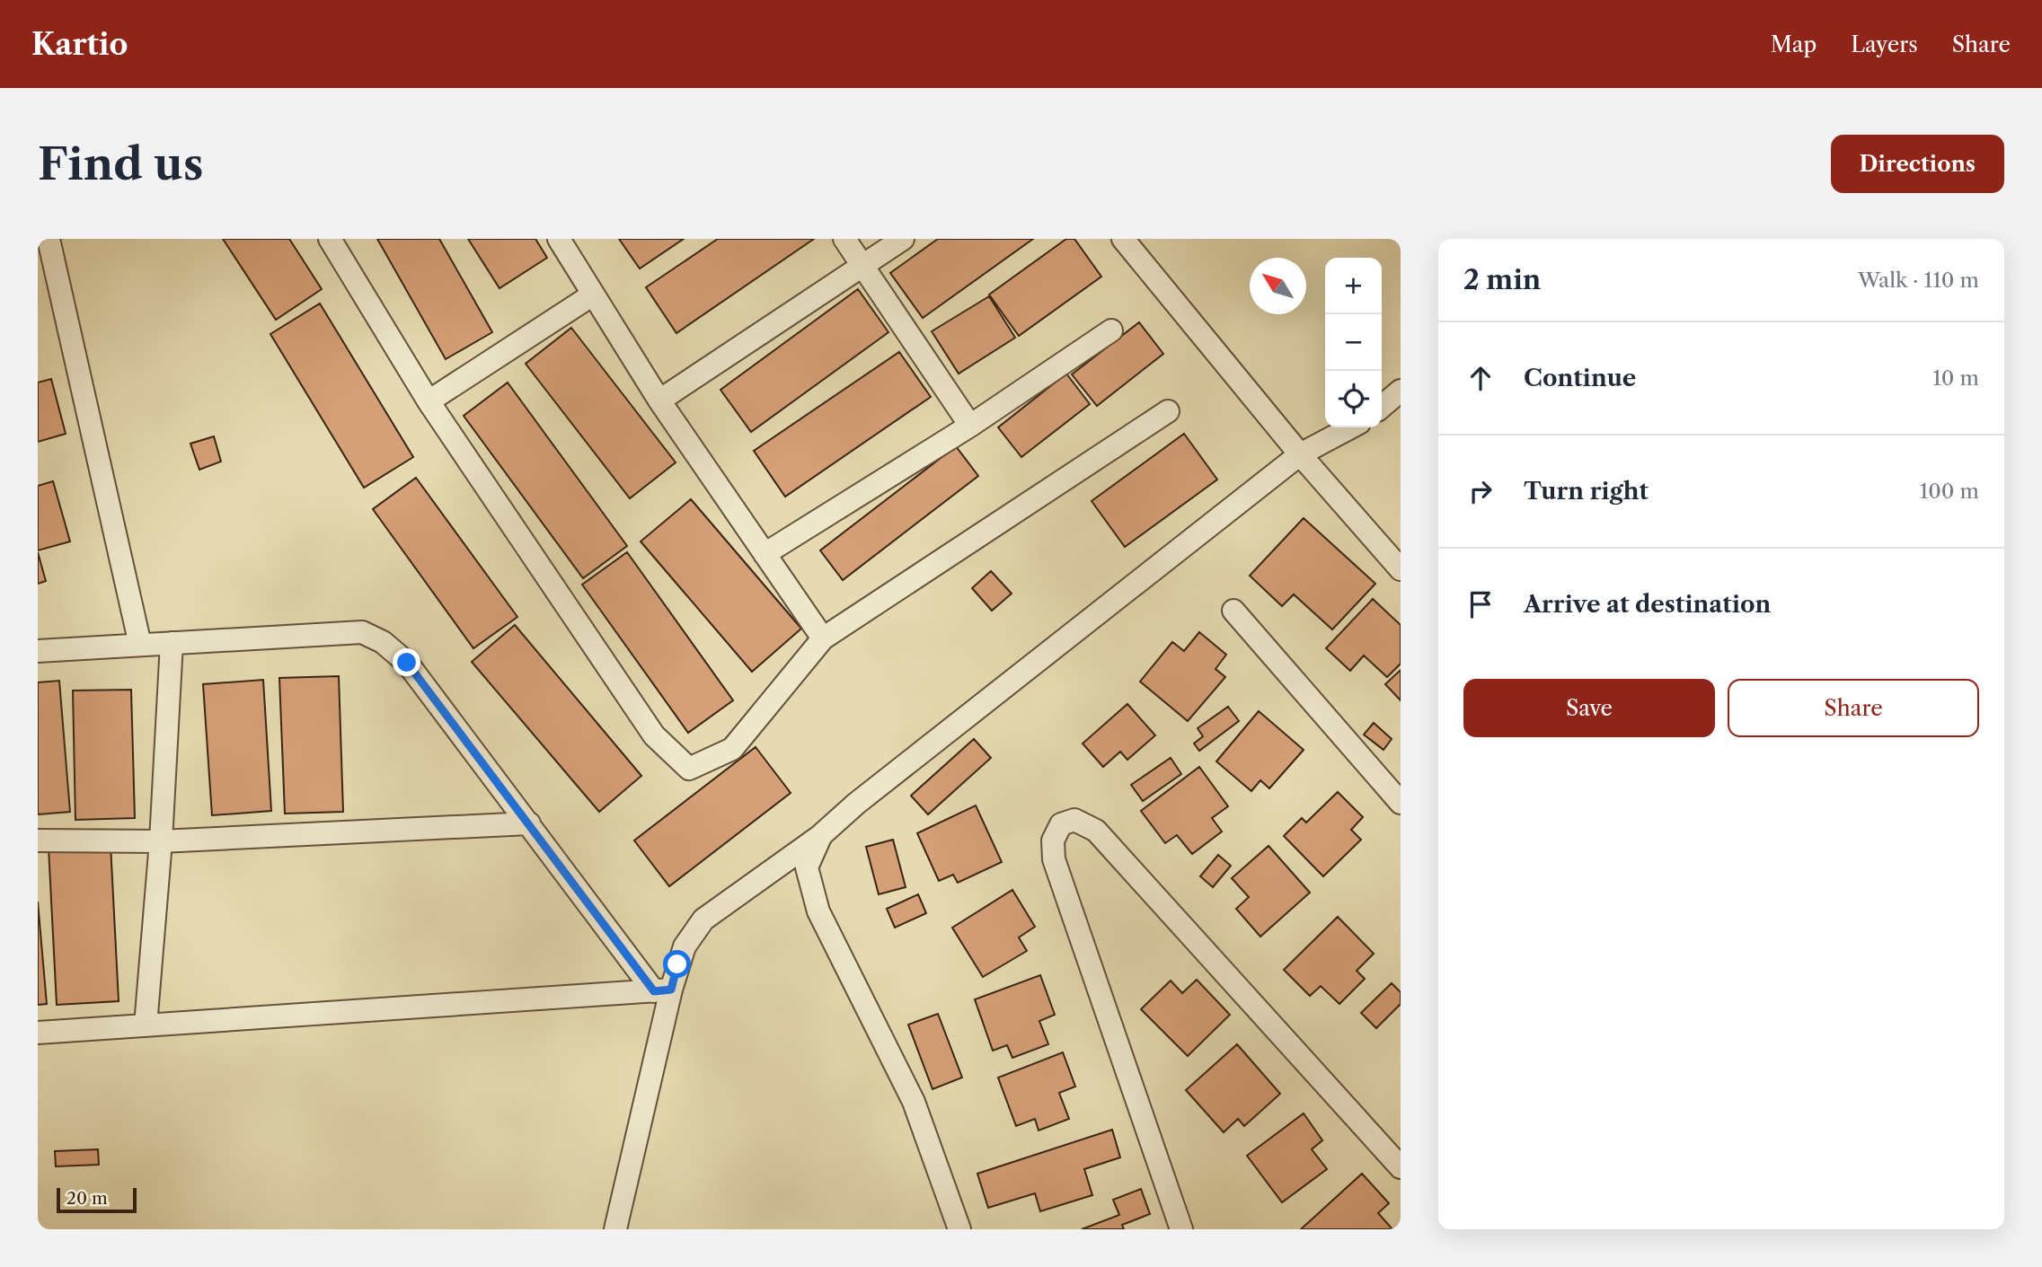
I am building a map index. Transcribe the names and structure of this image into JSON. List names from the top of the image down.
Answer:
{
  "scale_bar": "20 m",
  "north": "top left",
  "page": {
    "header": "Kartio",
    "nav": ["Map", "Layers", "Share"],
    "buttons": [
      "Directions",
      ["Save", "Share"]
    ],
    "title": "Find us",
    "heading": ["2 min", "Walk · 110 m"],
    "map_buttons": ["+", "−"],
    "list": [
      ["Continue", "10 m"],
      ["Turn right", "100 m"],
      "Arrive at destination"
    ],
    "scale": "20 m"
  }
}
